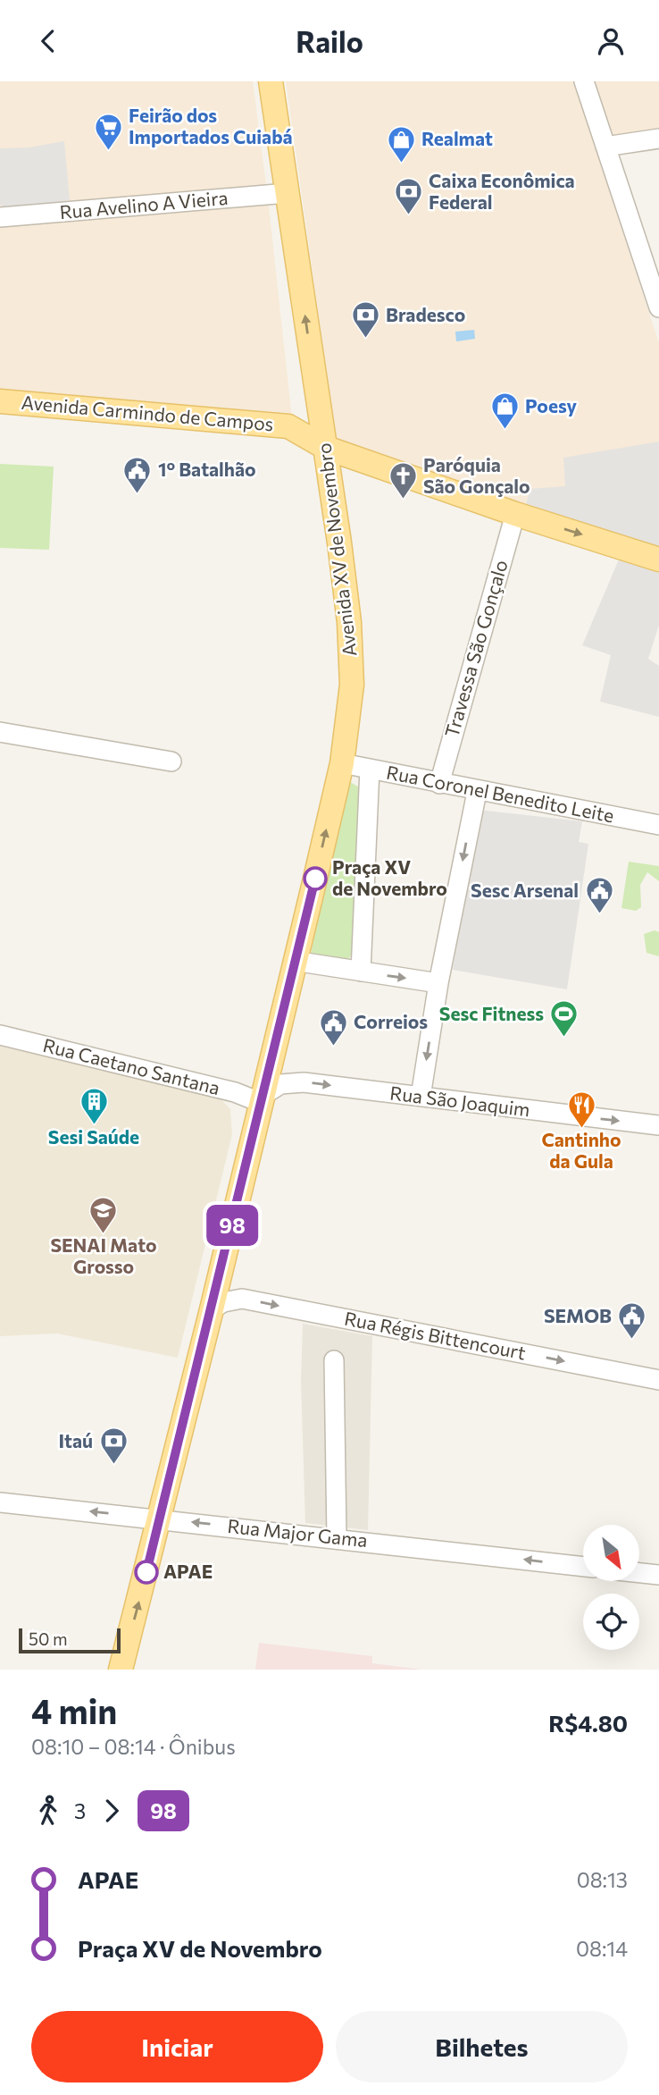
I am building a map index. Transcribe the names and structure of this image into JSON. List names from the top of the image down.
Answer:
{
  "streets": {
    "main road": ["Avenida Carmindo de Campos", "Avenida XV de Novembro"],
    "street": [
      "Rua Avelino A Vieira",
      "Travessa São Gonçalo",
      "Rua Coronel Benedito Leite",
      "Rua Caetano Santana",
      "Rua São Joaquim",
      "Rua Régis Bittencourt",
      "Rua Major Gama"
    ]
  },
  "crossings": [
    ["Rua Avelino A Vieira", "Avenida XV de Novembro"],
    ["Avenida Carmindo de Campos", "Avenida XV de Novembro"],
    ["Avenida Carmindo de Campos", "Travessa São Gonçalo"],
    ["Avenida XV de Novembro", "Rua Coronel Benedito Leite"],
    ["Avenida XV de Novembro", "Rua Caetano Santana"],
    ["Avenida XV de Novembro", "Rua São Joaquim"],
    ["Avenida XV de Novembro", "Rua Régis Bittencourt"],
    ["Avenida XV de Novembro", "Rua Major Gama"],
    ["Travessa São Gonçalo", "Rua Coronel Benedito Leite"],
    ["Rua Caetano Santana", "Rua São Joaquim"]
  ],
  "one_way": ["Rua Régis Bittencourt", "Rua Major Gama"],
  "places": {
    "supermarket": ["Feirão dos Importados Cuiabá"],
    "shop": ["Realmat", "Poesy"],
    "bank": ["Caixa Econômica Federal", "Bradesco", "Itaú"],
    "public building": [
      "1º Batalhão",
      "Sesc Arsenal",
      "Correios",
      "SEMOB"
    ],
    "church": ["Paróquia São Gonçalo"],
    "other": ["Praça XV de Novembro", "APAE"],
    "sports": ["Sesc Fitness"],
    "building": ["Sesi Saúde"],
    "restaurant": ["Cantinho da Gula"],
    "school or university": ["SENAI Mato Grosso"]
  },
  "lines": ["bus line 98"],
  "scale_bar": "50 m",
  "north": "bottom right",
  "page": {
    "header": "Railo",
    "on_map": "98",
    "scale": "50 m",
    "heading": ["4 min", "08:10 – 08:14 · Ônibus", "R$4.80"],
    "legs": ["3", "98"],
    "list": [
      {
        "name": "APAE",
        "value": "08:13"
      },
      {
        "name": "Praça XV de Novembro",
        "value": "08:14"
      }
    ],
    "buttons": ["Iniciar", "Bilhetes"]
  }
}
